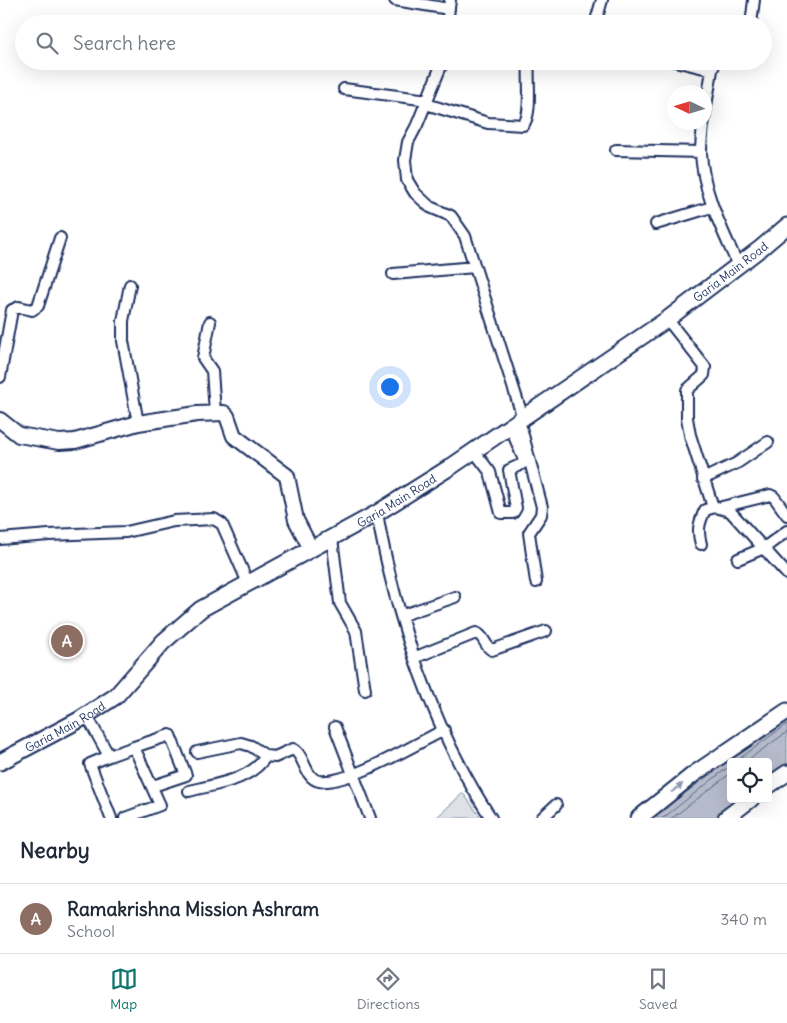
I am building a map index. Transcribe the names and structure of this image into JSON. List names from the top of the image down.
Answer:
{
  "streets": {
    "main road": ["Garia Main Road"]
  },
  "north": "left",
  "page": {
    "search": "Search here",
    "pins": "A",
    "heading": "Nearby",
    "list": [
      {
        "mark": "A",
        "name": "Ramakrishna Mission Ashram",
        "note": "School",
        "value": "340 m"
      }
    ],
    "nav": ["Map", "Directions", "Saved"]
  }
}
